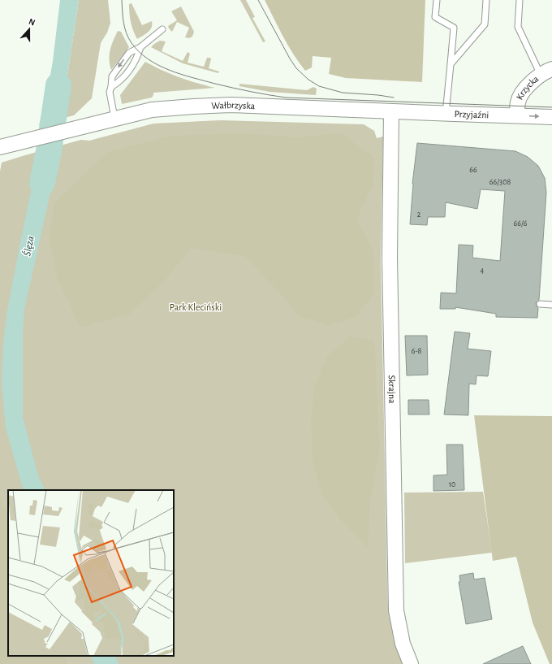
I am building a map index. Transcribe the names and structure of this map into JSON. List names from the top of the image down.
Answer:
{
  "streets": {
    "street": [
      "Krzycka",
      "Wałbrzyska",
      "Przyjaźni",
      "Skrajna"
    ]
  },
  "crossings": [
    ["Krzycka", "Przyjaźni"],
    ["Wałbrzyska", "Przyjaźni"],
    ["Wałbrzyska", "Skrajna"],
    ["Przyjaźni", "Skrajna"]
  ],
  "water": ["Ślęza"],
  "parks": ["Park Kleciński"],
  "house_numbers": [
    "66",
    "66/308",
    "2",
    "66/6",
    "4",
    "6-8",
    "10"
  ],
  "north": "top"
}
